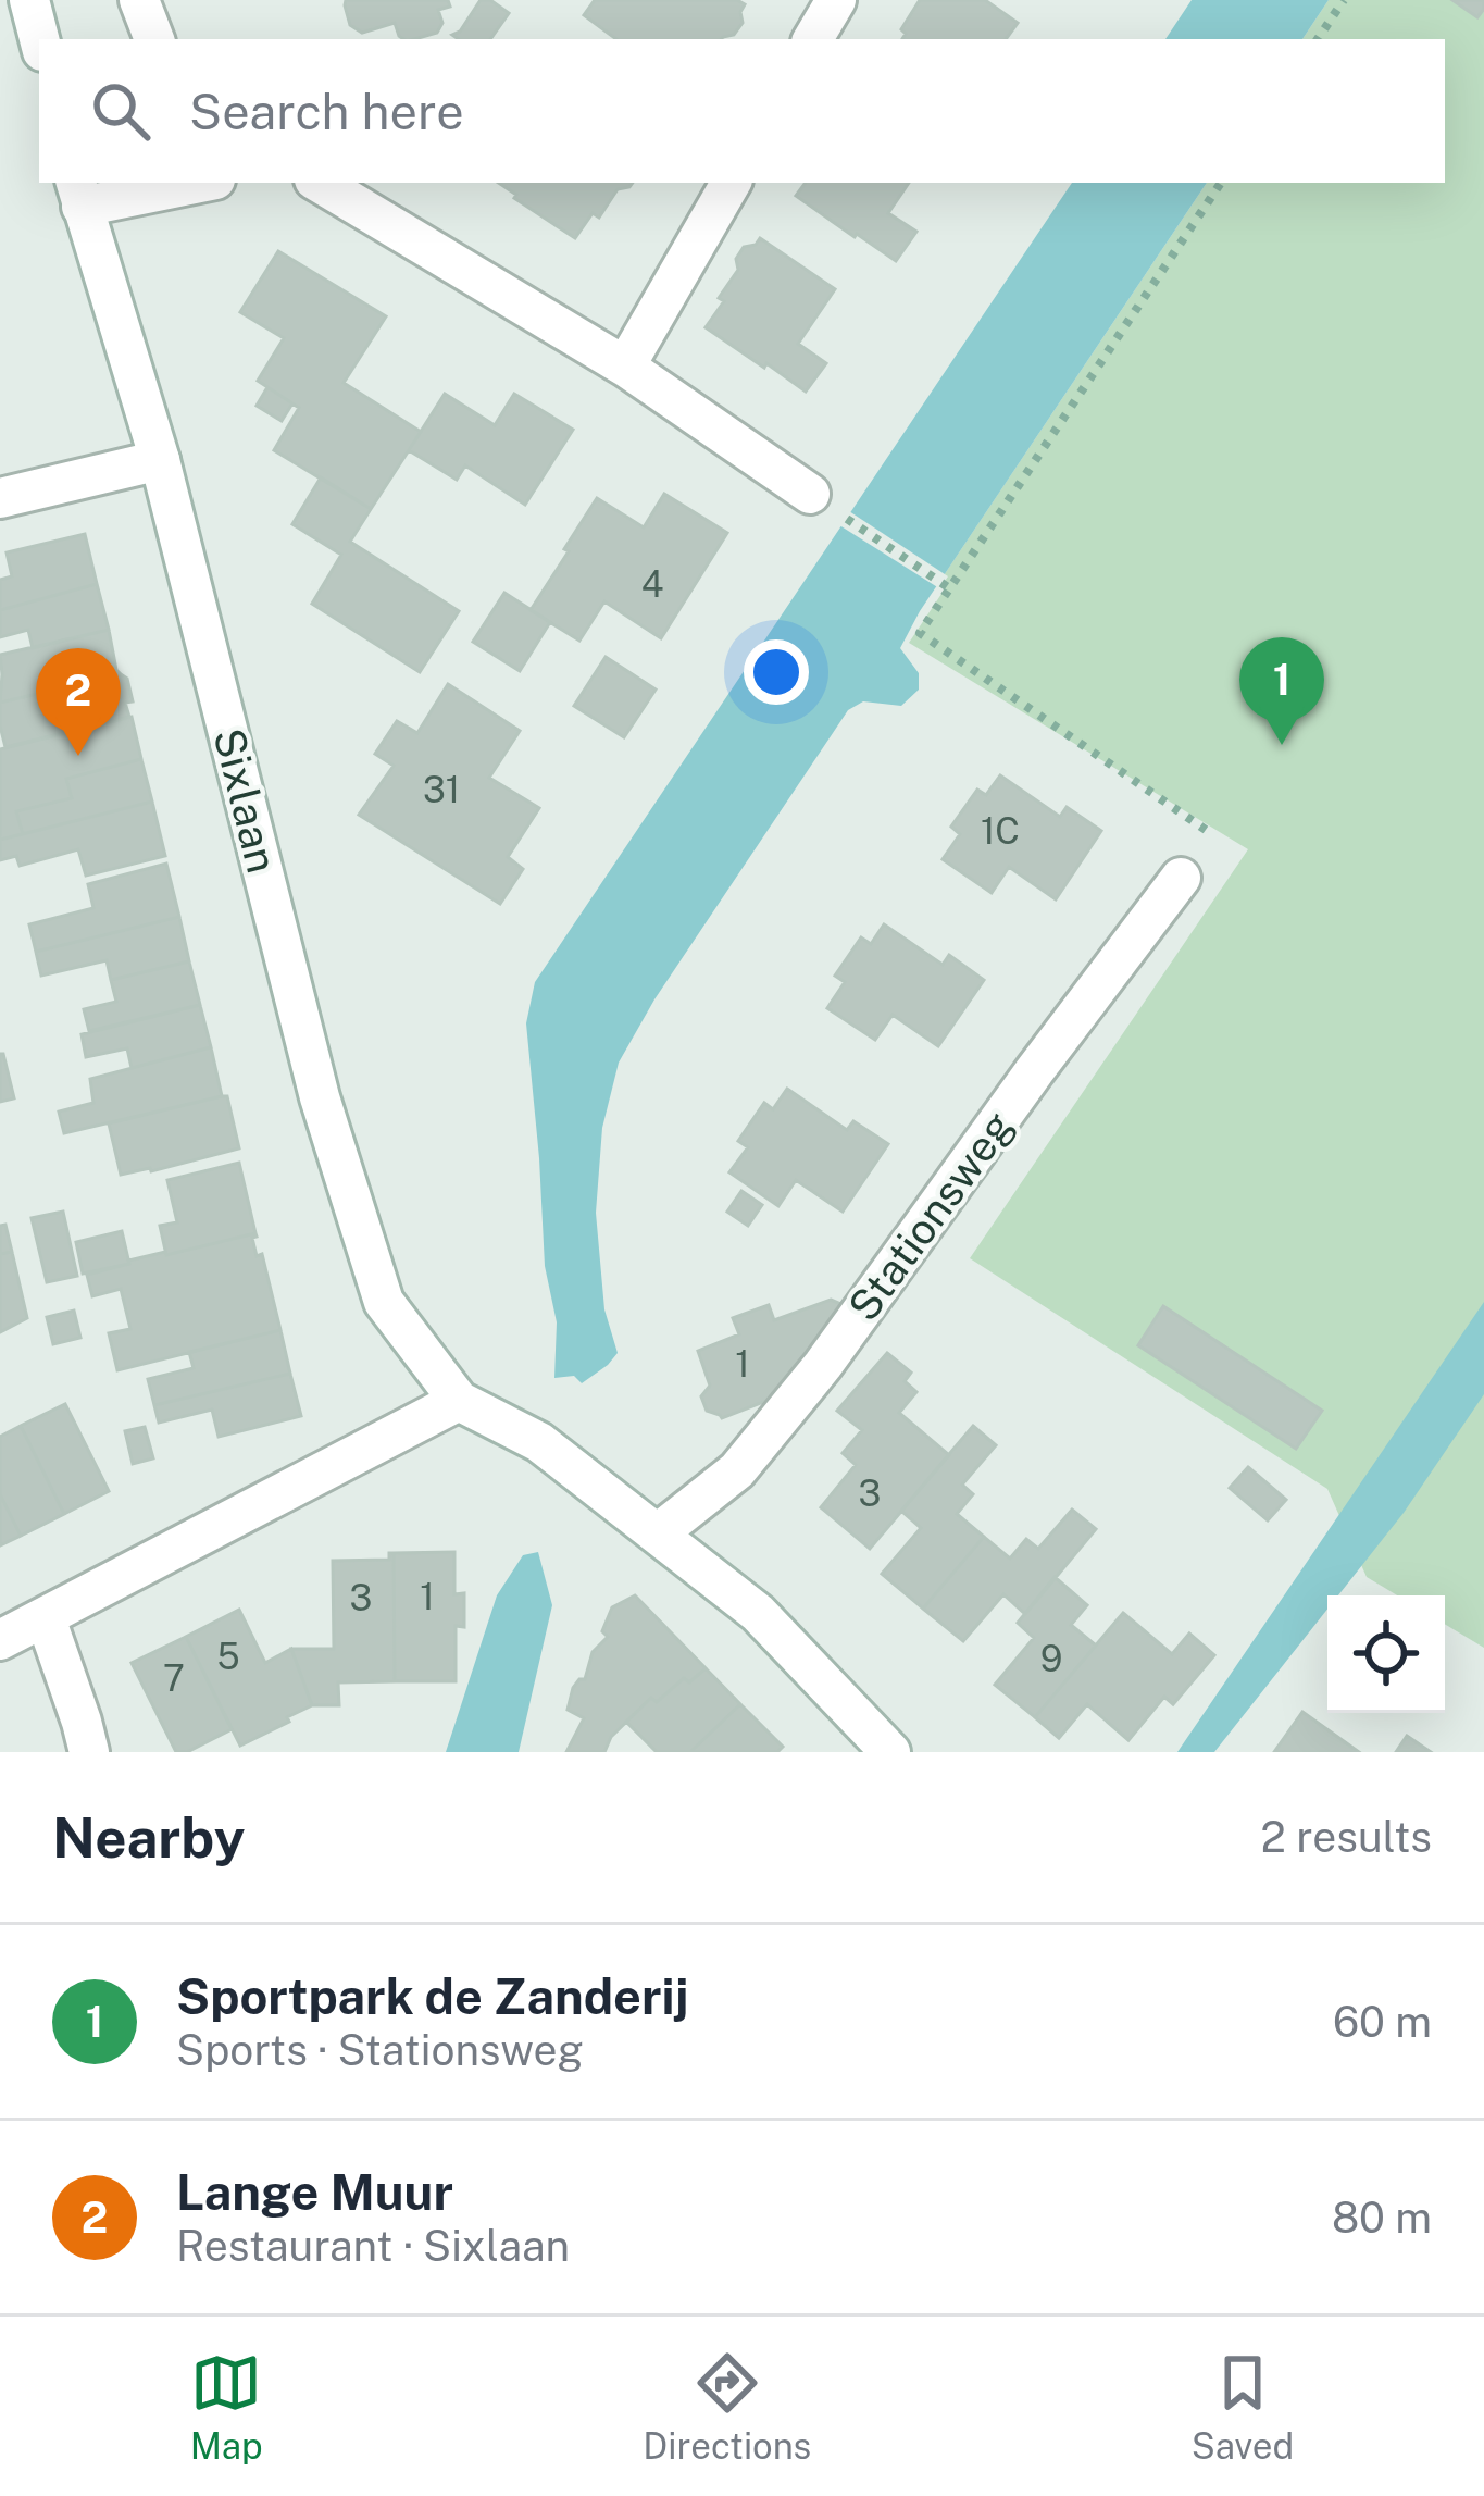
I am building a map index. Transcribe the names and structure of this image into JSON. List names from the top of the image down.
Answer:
{
  "streets": {
    "street": ["Sixlaan", "Stationsweg"]
  },
  "house_numbers": [
    "4",
    "31",
    "1C",
    "1",
    "3",
    "1",
    "3",
    "5",
    "9",
    "7"
  ],
  "page": {
    "search": "Search here",
    "pins": ["1", "2"],
    "heading": ["Nearby", "2 results"],
    "list": [
      {
        "mark": "1",
        "name": "Sportpark de Zanderij",
        "note": "Sports · Stationsweg",
        "value": "60 m"
      },
      {
        "mark": "2",
        "name": "Lange Muur",
        "note": "Restaurant · Sixlaan",
        "value": "80 m"
      }
    ],
    "nav": ["Map", "Directions", "Saved"]
  }
}
